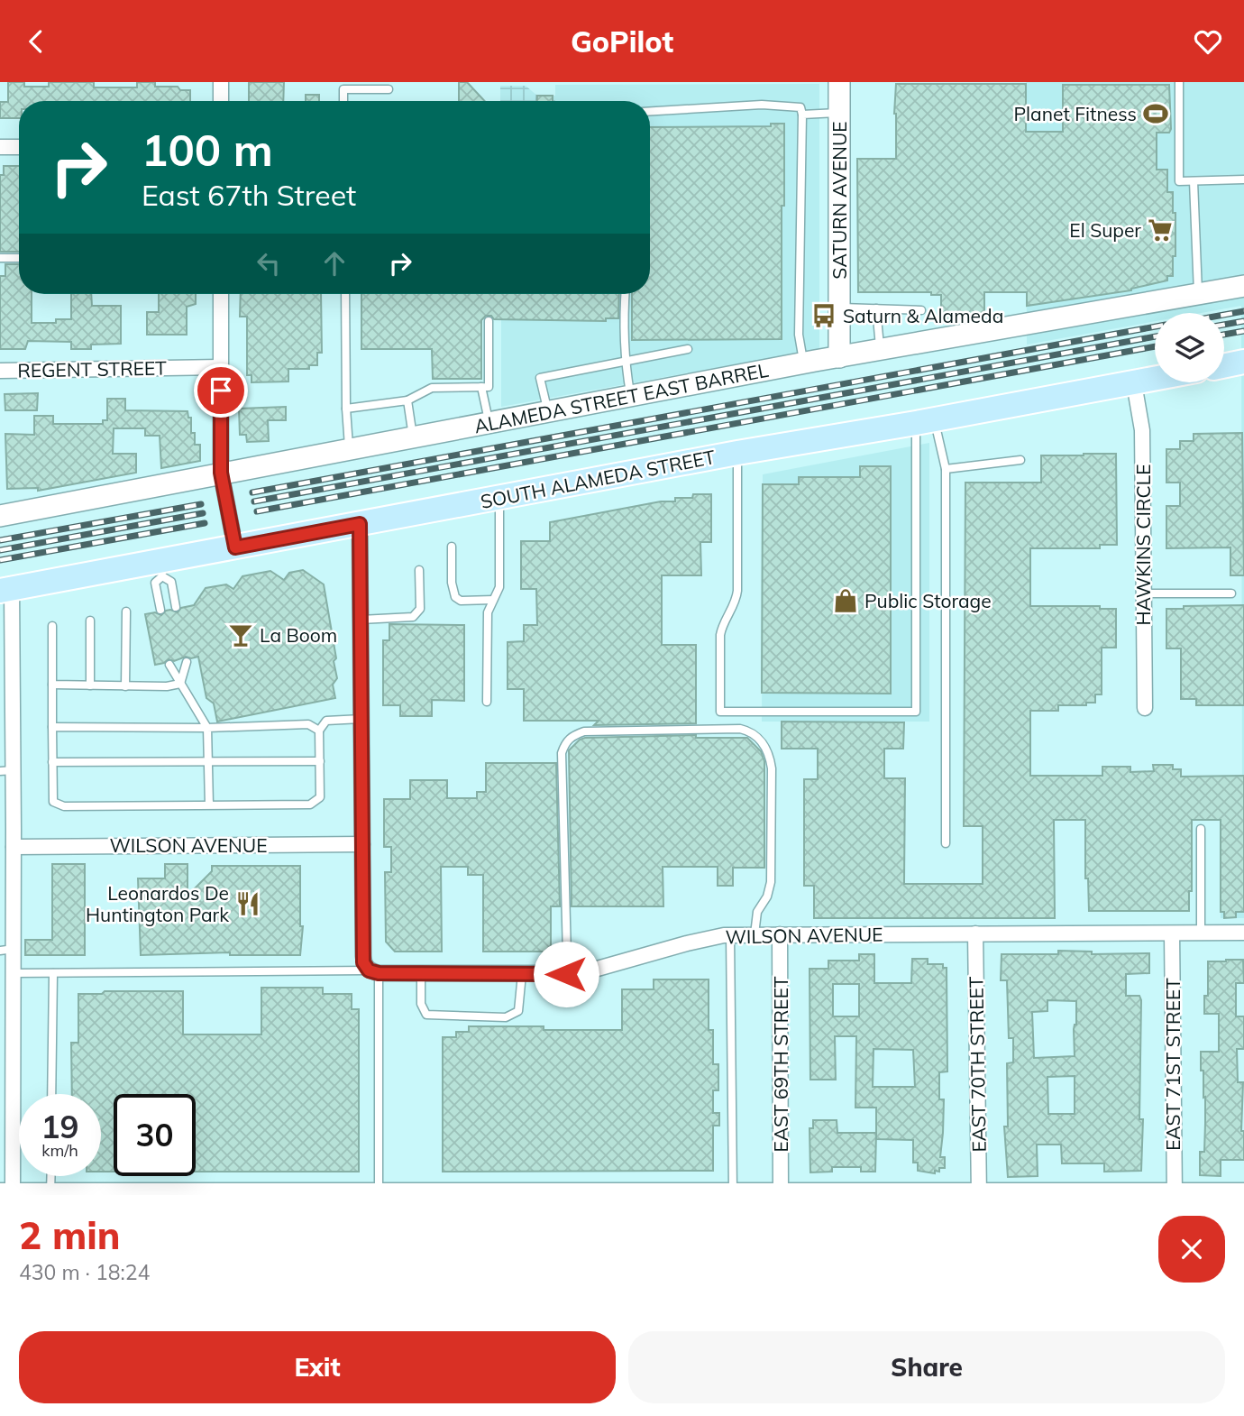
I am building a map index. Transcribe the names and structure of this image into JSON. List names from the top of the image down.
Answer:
{
  "streets": {
    "main road": ["SOUTH ALAMEDA STREET"],
    "street": [
      "SATURN AVENUE",
      "REGENT STREET",
      "ALAMEDA STREET EAST BARREL",
      "HAWKINS CIRCLE",
      "WILSON AVENUE",
      "EAST 69TH STREET",
      "EAST 70TH STREET",
      "EAST 71ST STREET"
    ]
  },
  "crossings": [
    ["SATURN AVENUE", "ALAMEDA STREET EAST BARREL"],
    ["SOUTH ALAMEDA STREET", "HAWKINS CIRCLE"],
    ["WILSON AVENUE", "EAST 69TH STREET"],
    ["WILSON AVENUE", "EAST 70TH STREET"],
    ["WILSON AVENUE", "EAST 71ST STREET"]
  ],
  "places": {
    "sports": ["Planet Fitness"],
    "supermarket": ["El Super"],
    "bus stop": ["Saturn & Alameda"],
    "shop": ["Public Storage"],
    "bar": ["La Boom"],
    "restaurant": ["Leonardos De Huntington Park"]
  },
  "page": {
    "header": "GoPilot",
    "turn": ["100 m", "East 67th Street"],
    "speed": "19 km/h",
    "limit": "30",
    "heading": ["2 min", "430 m · 18:24"],
    "buttons": ["Exit", "Share"]
  }
}
